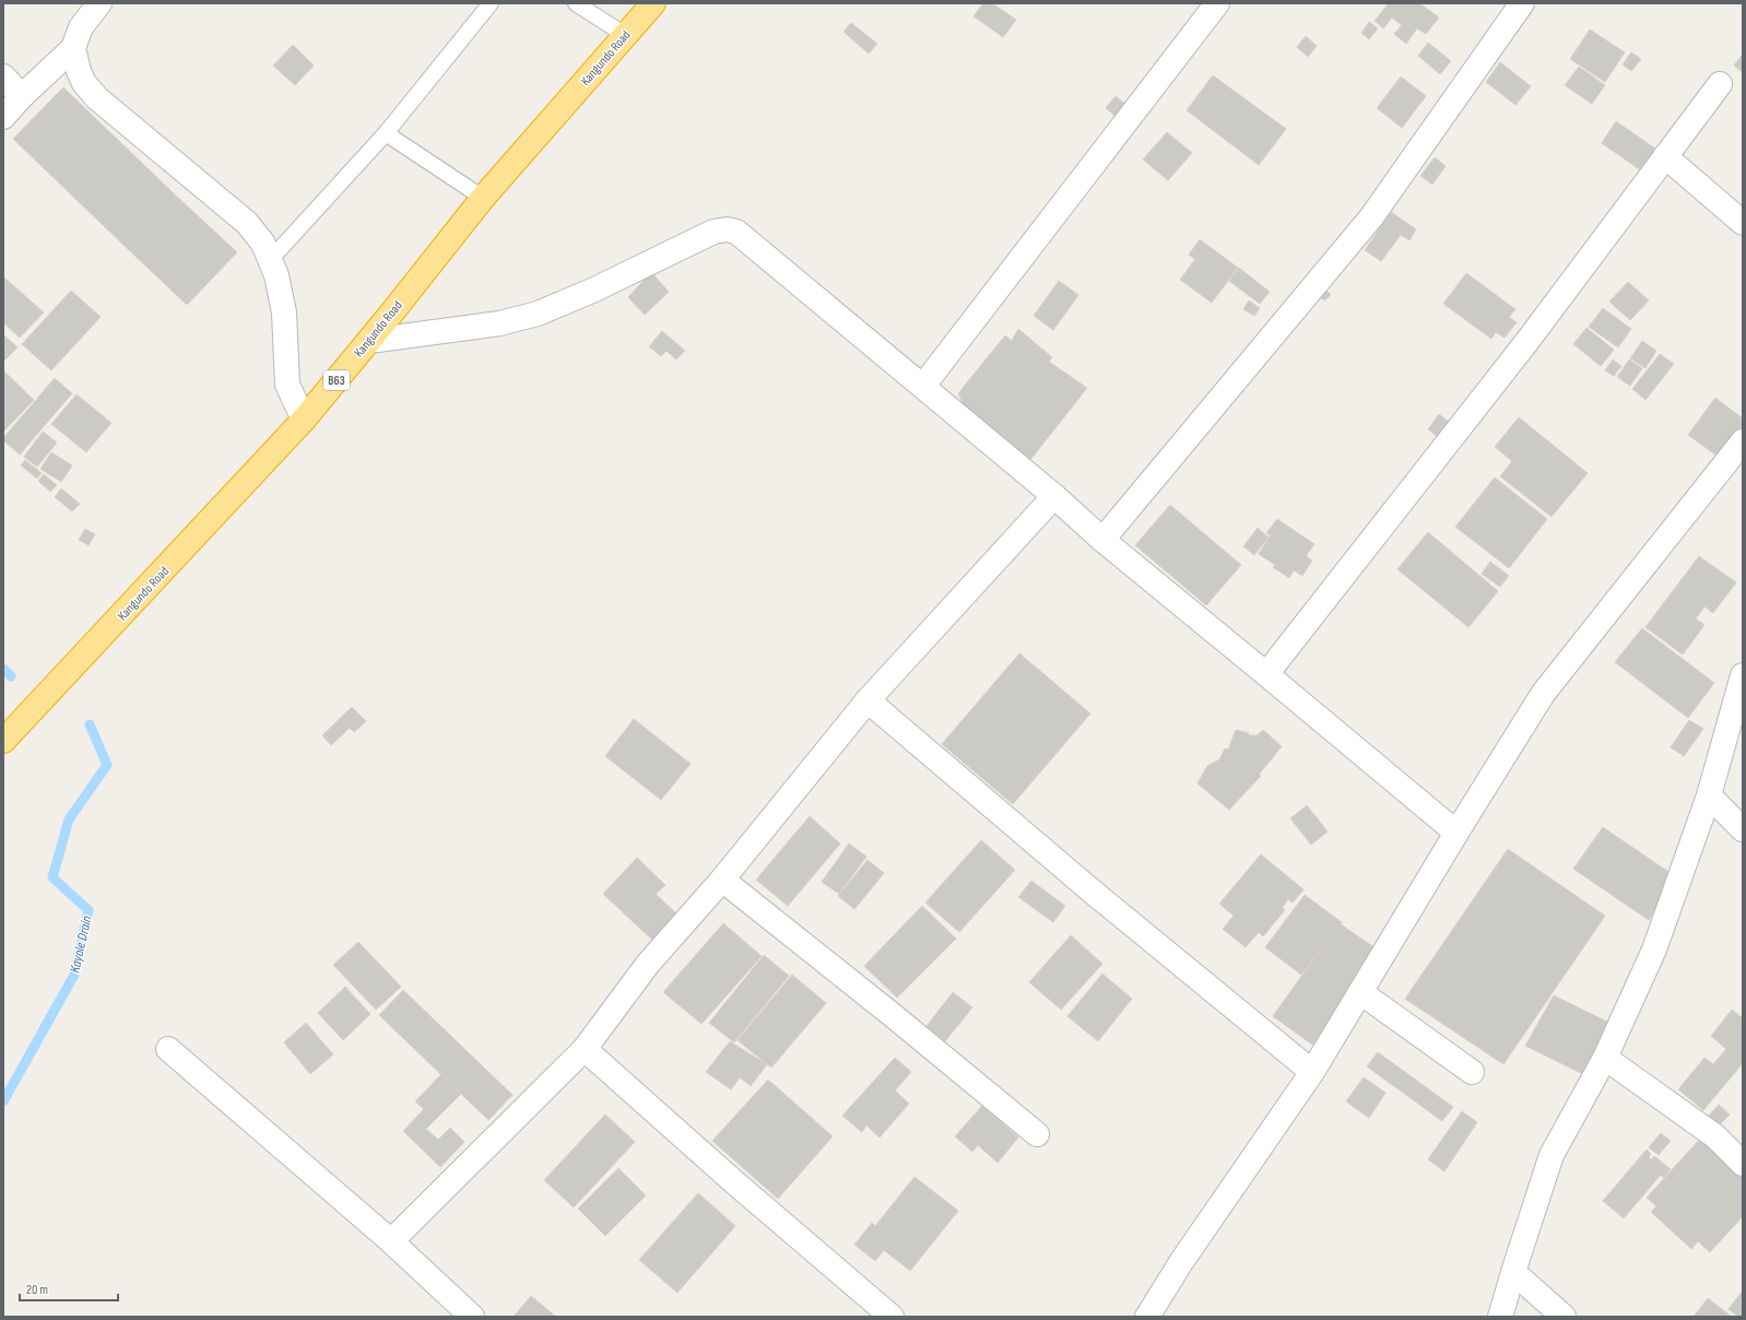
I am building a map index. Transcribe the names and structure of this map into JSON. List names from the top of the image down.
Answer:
{
  "streets": {
    "highway": ["Kangundo Road", "B63"]
  },
  "water": ["Kayole Drain"],
  "scale_bar": "20 m"
}
